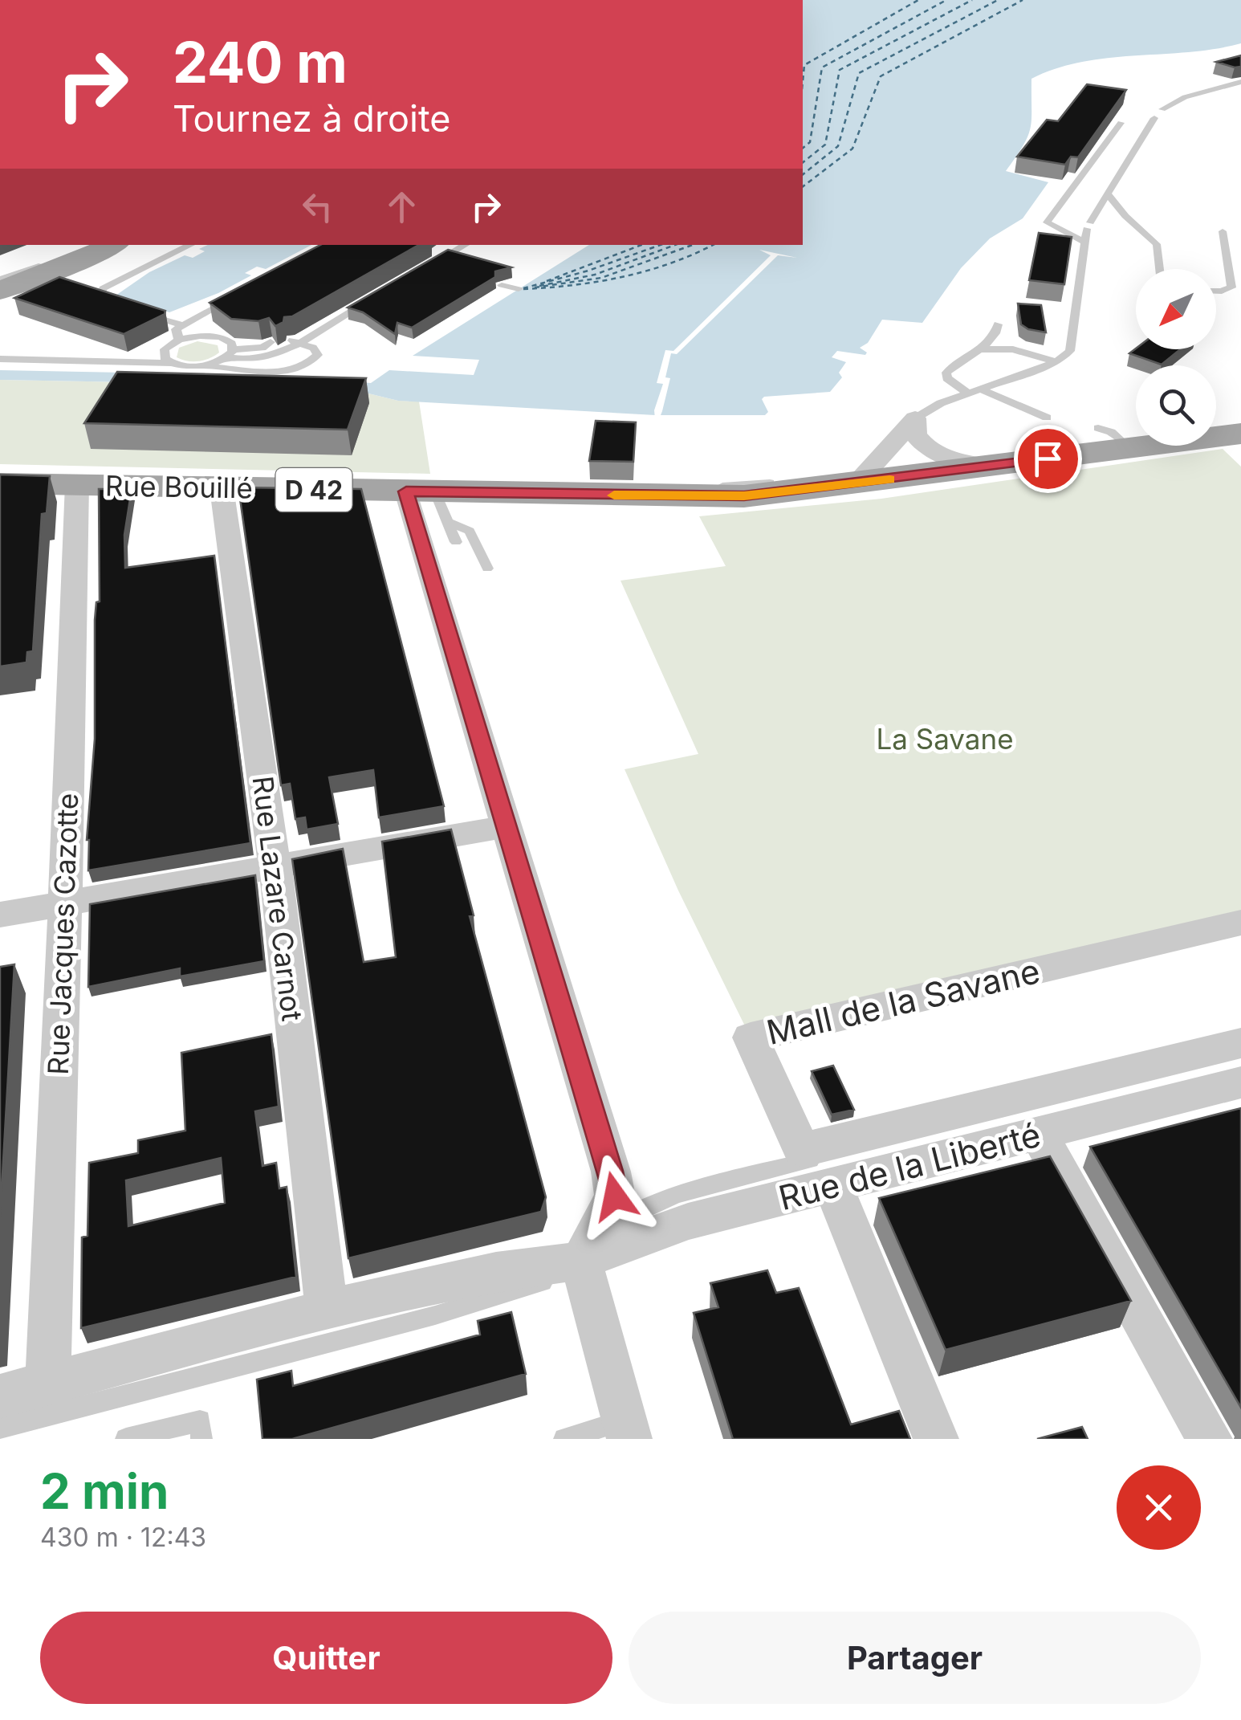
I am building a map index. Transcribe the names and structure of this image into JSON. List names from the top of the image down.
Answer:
{
  "streets": {
    "main road": ["Rue Bouillé", "D 42"],
    "street": [
      "Rue Lazare Carnot",
      "Rue Jacques Cazotte",
      "Mall de la Savane",
      "Rue de la Liberté"
    ]
  },
  "crossings": [
    ["Rue Bouillé", "D 42"],
    ["Rue Bouillé", "Rue Lazare Carnot"],
    ["Rue Bouillé", "Rue Jacques Cazotte"],
    ["Rue Lazare Carnot", "Rue de la Liberté"],
    ["Rue Jacques Cazotte", "Rue de la Liberté"]
  ],
  "parks": ["La Savane"],
  "north": "bottom left",
  "page": {
    "turn": ["240 m", "Tournez à droite"],
    "heading": ["2 min", "430 m · 12:43"],
    "buttons": ["Quitter", "Partager"]
  }
}
